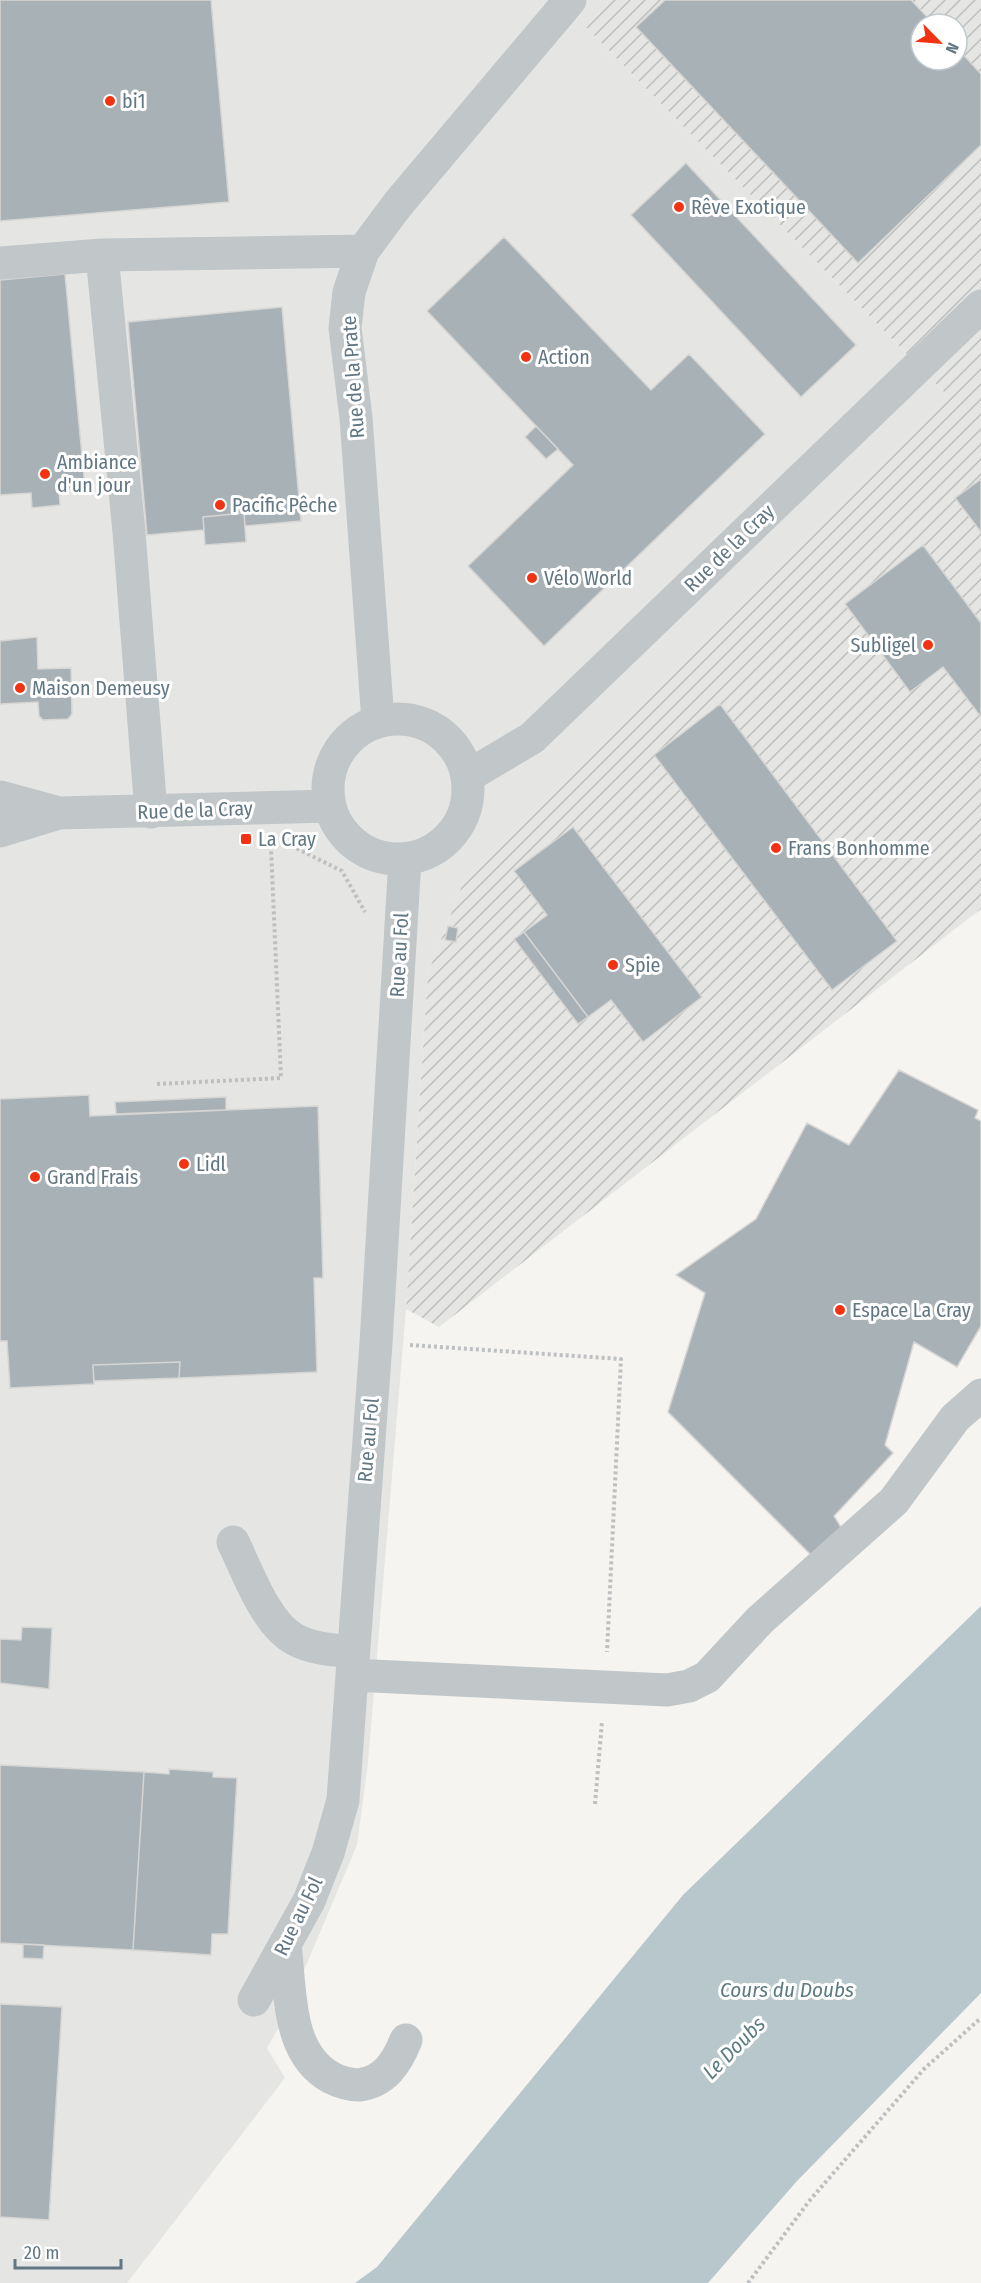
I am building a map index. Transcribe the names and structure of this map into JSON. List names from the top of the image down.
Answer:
{
  "streets": {
    "street": ["Rue de la Prate", "Rue de la Cray", "Rue au Fol"]
  },
  "crossings": [
    ["Rue de la Prate", "Rue de la Cray"],
    ["Rue de la Prate", "Rue au Fol"],
    ["Rue de la Cray", "Rue au Fol"]
  ],
  "water": ["Cours du Doubs", "Le Doubs"],
  "places": {
    "other": [
      "bi1",
      "Rêve Exotique",
      "Action",
      "Ambiance d'un jour",
      "Pacific Pêche",
      "Vélo World",
      "Subligel",
      "Maison Demeusy",
      "Frans Bonhomme",
      "Spie",
      "Lidl",
      "Grand Frais",
      "Espace La Cray"
    ],
    "transit": ["La Cray"]
  },
  "scale_bar": "20 m",
  "north": "bottom right"
}
